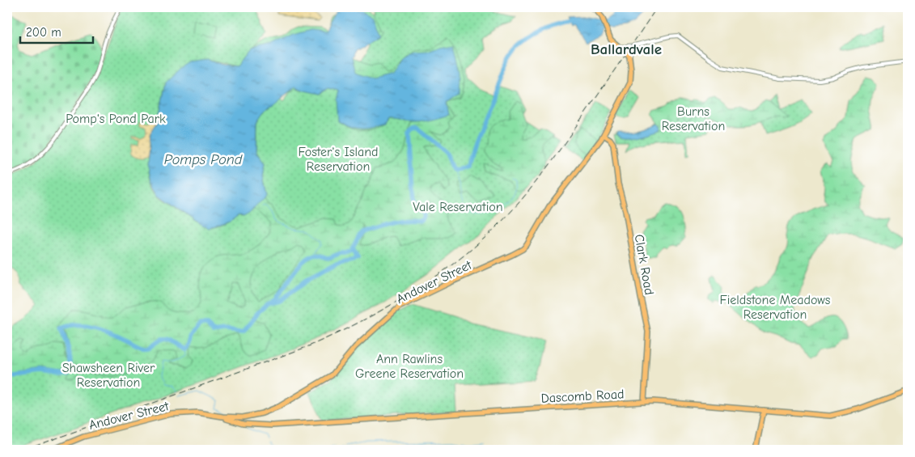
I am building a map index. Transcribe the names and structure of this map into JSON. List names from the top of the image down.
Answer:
{
  "streets": {
    "main road": ["Clark Road", "Andover Street", "Dascomb Road"]
  },
  "crossings": [
    ["Clark Road", "Andover Street"],
    ["Clark Road", "Dascomb Road"],
    ["Andover Street", "Dascomb Road"]
  ],
  "districts": ["Ballardvale"],
  "water": ["Pomps Pond"],
  "parks": [
    "Burns Reservation",
    "Pomp's Pond Park",
    "Foster's Island Reservation",
    "Vale Reservation",
    "Fieldstone Meadows Reservation",
    "Ann Rawlins Greene Reservation",
    "Shawsheen River Reservation"
  ],
  "scale_bar": "200 m"
}
